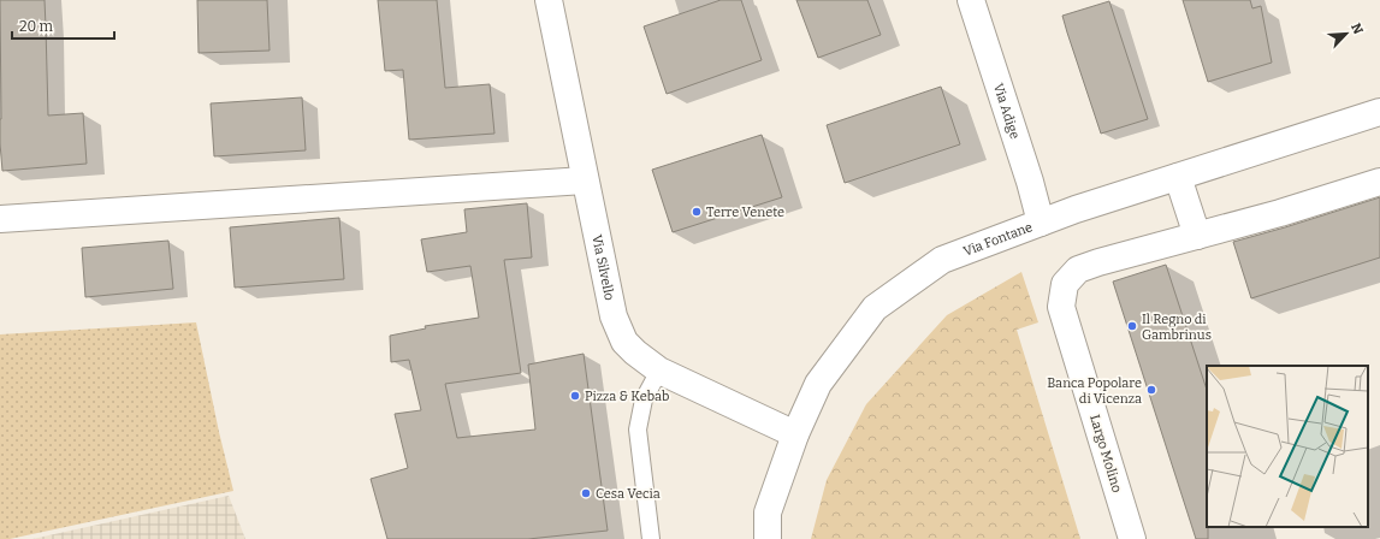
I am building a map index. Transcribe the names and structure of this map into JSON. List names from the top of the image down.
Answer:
{
  "streets": {
    "street": [
      "Via Adige",
      "Via Fontane",
      "Via Silvello",
      "Largo Molino"
    ]
  },
  "crossings": [
    ["Via Adige", "Via Fontane"],
    ["Via Fontane", "Via Silvello"]
  ],
  "places": [
    "Terre Venete",
    "Il Regno di Gambrinus",
    "Banca Popolare di Vicenza",
    "Pizza & Kebab",
    "Cesa Vecia"
  ],
  "scale_bar": "20 m",
  "north": "top right"
}
